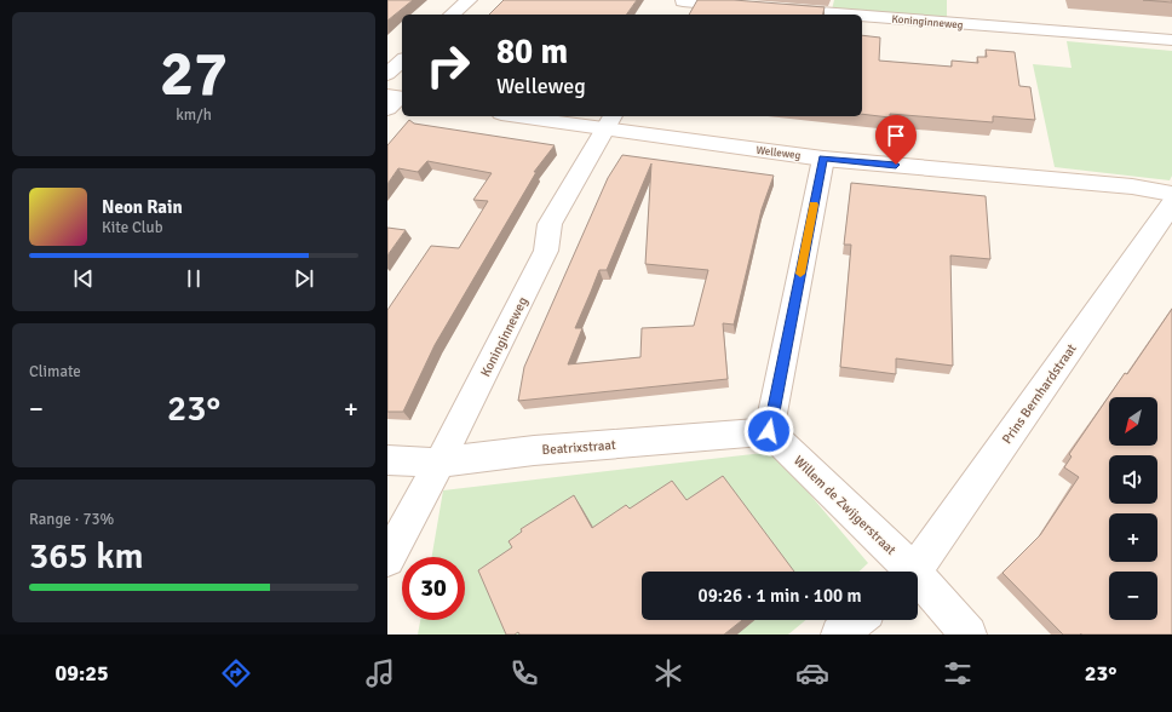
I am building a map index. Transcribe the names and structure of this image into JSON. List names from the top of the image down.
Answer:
{
  "streets": {
    "street": [
      "Koninginneweg",
      "Welleweg",
      "Prins Bernhardstraat",
      "Beatrixstraat",
      "Willem de Zwijgerstraat"
    ]
  },
  "crossings": [
    ["Koninginneweg", "Welleweg"],
    ["Koninginneweg", "Beatrixstraat"],
    ["Beatrixstraat", "Willem de Zwijgerstraat"]
  ],
  "north": "bottom left",
  "page": {
    "tile": [
      ["27", "km/h"],
      "Climate",
      ["Range · 73%", "365 km"]
    ],
    "turn": ["80 m", "Welleweg"],
    "song": ["Neon Rain", "Kite Club"],
    "heat": ["−", "23°", "+"],
    "map_buttons": ["+", "−"],
    "limit": "30",
    "trip": "09:26 · 1 min · 100 m",
    "tabs": ["09:25", "23°"]
  }
}
